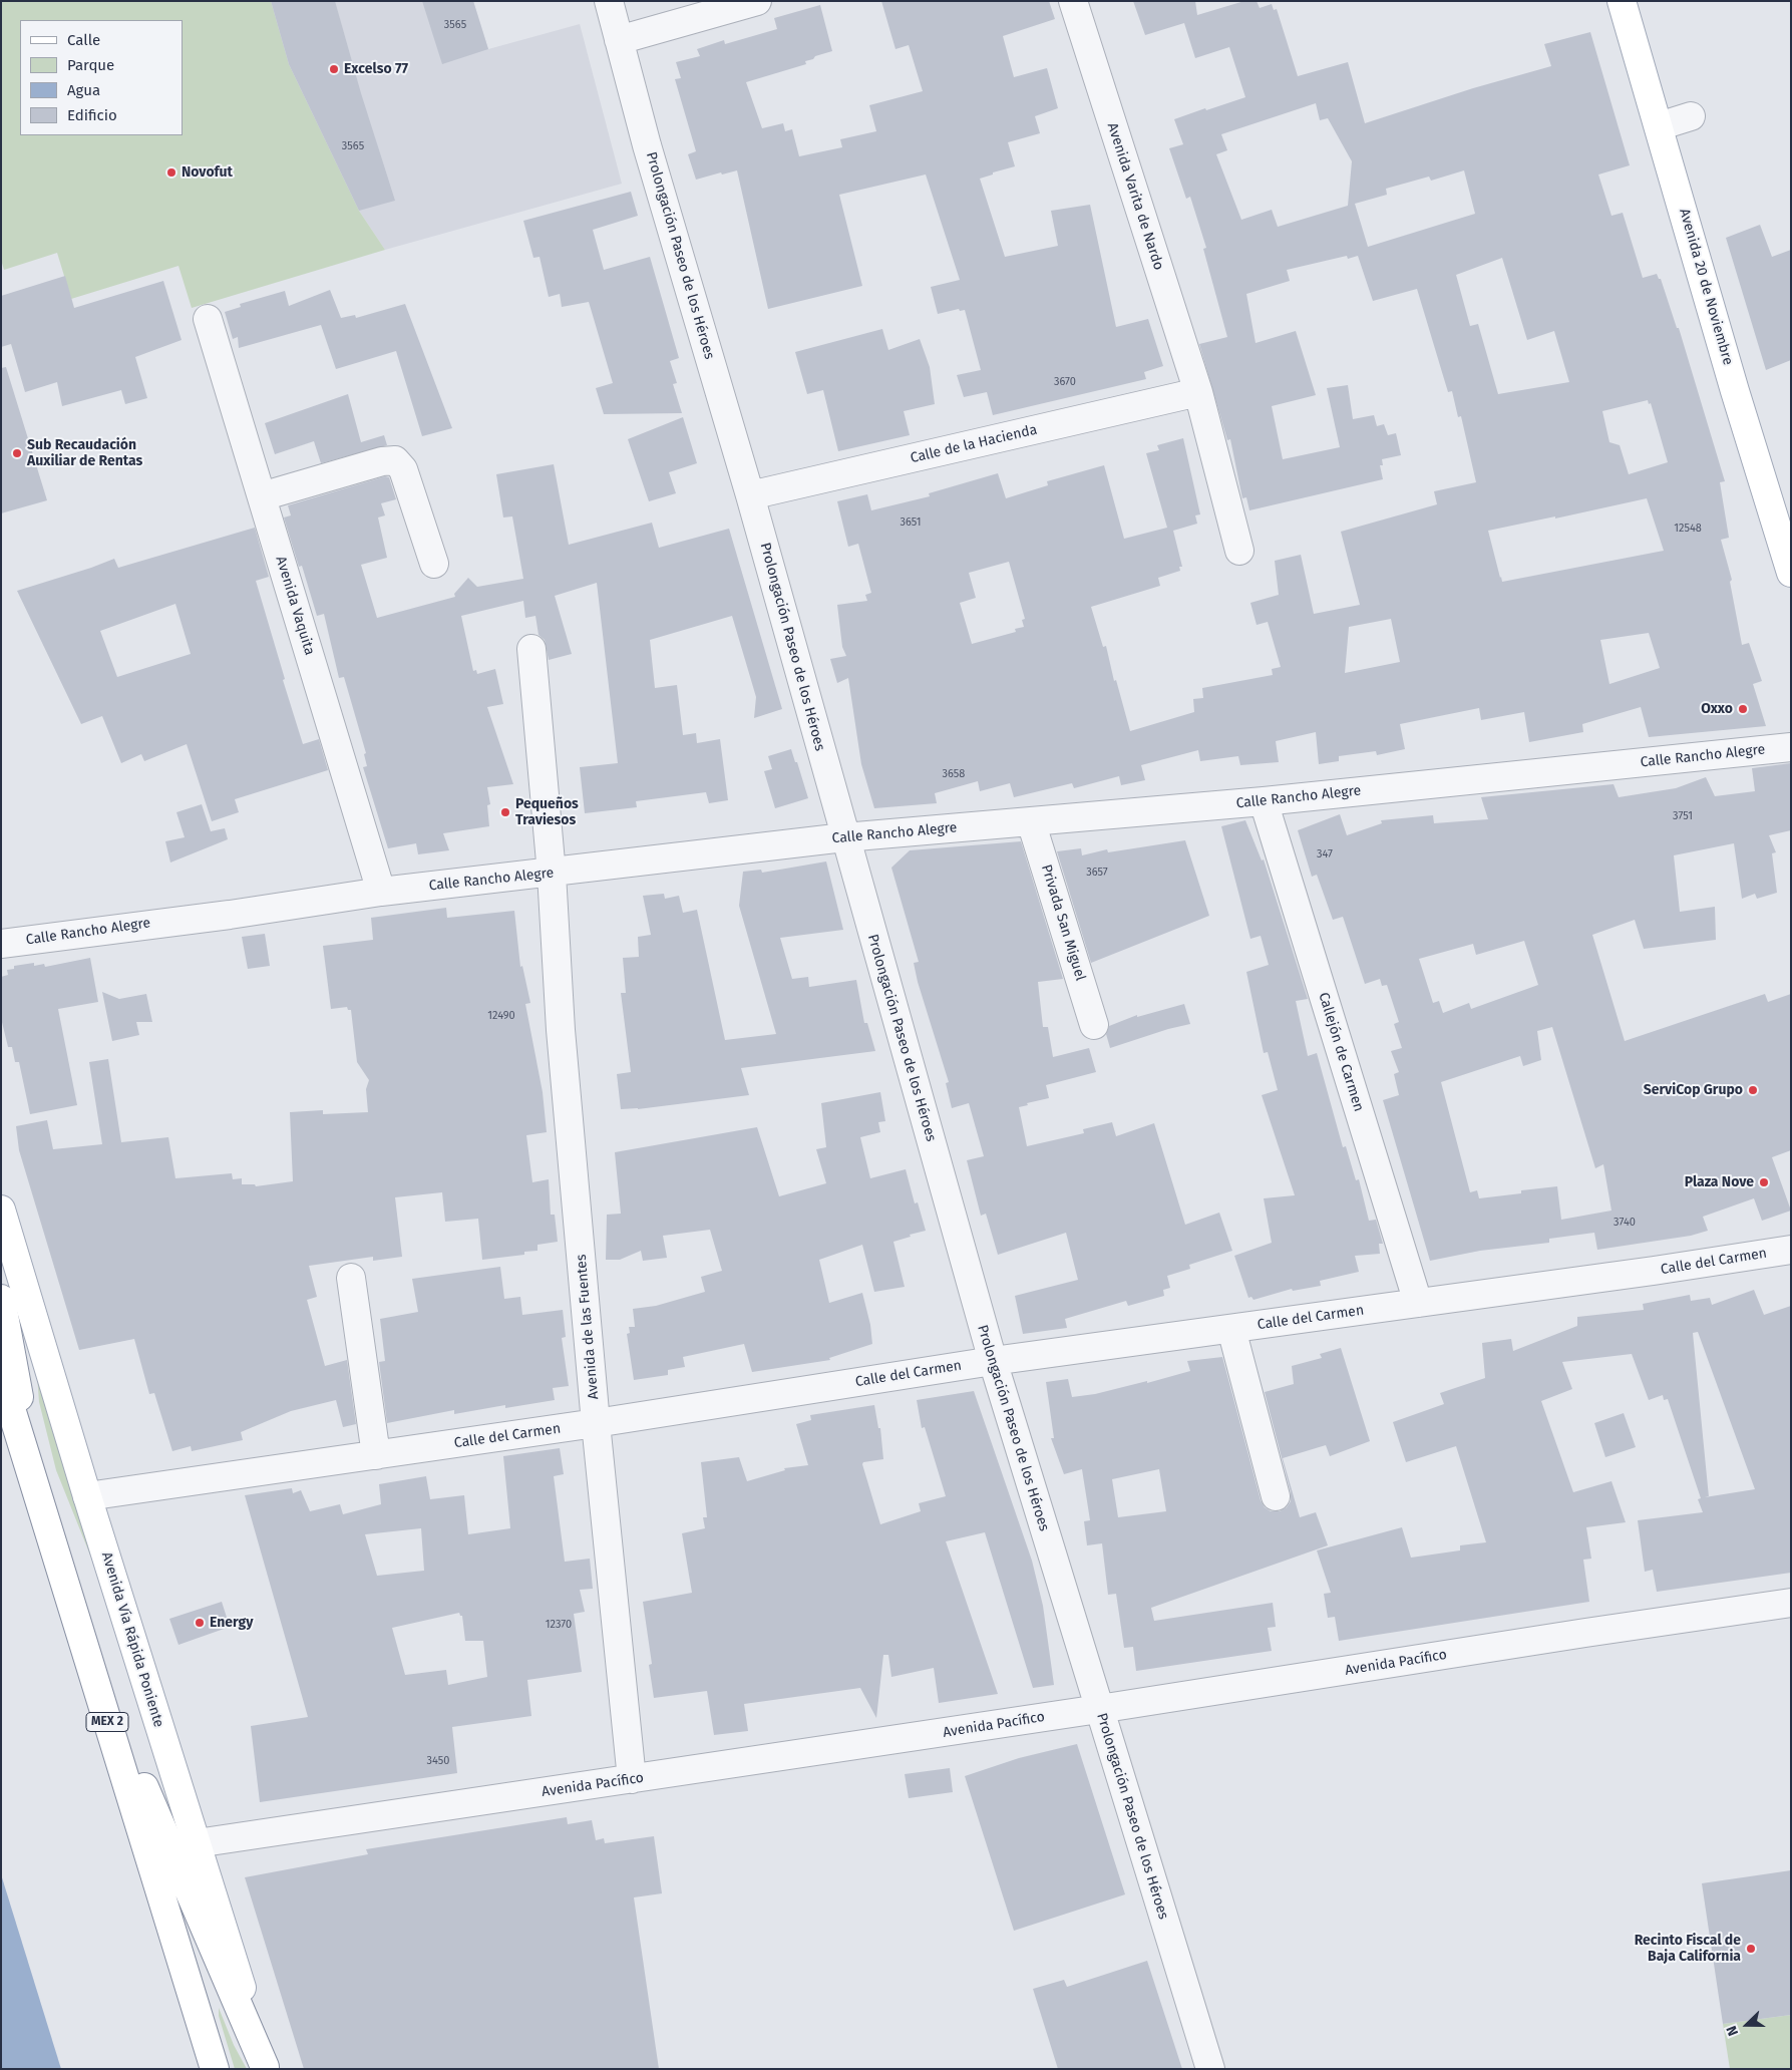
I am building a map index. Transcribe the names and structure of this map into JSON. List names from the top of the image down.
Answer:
{
  "streets": {
    "main road": ["Avenida 20 de Noviembre", "Avenida Vía Rápida Poniente", "MEX 2"],
    "street": [
      "Avenida Varita de Nardo",
      "Prolongación Paseo de los Héroes",
      "Calle de la Hacienda",
      "Avenida Vaquita",
      "Calle Rancho Alegre",
      "Privada San Miguel",
      "Callejón de Carmen",
      "Calle del Carmen",
      "Avenida de las Fuentes",
      "Avenida Pacífico"
    ]
  },
  "crossings": [
    ["Avenida Varita de Nardo", "Calle de la Hacienda"],
    ["Prolongación Paseo de los Héroes", "Calle de la Hacienda"],
    ["Prolongación Paseo de los Héroes", "Calle Rancho Alegre"],
    ["Prolongación Paseo de los Héroes", "Calle del Carmen"],
    ["Prolongación Paseo de los Héroes", "Avenida Pacífico"],
    ["Avenida Vaquita", "Calle Rancho Alegre"],
    ["Calle Rancho Alegre", "Privada San Miguel"],
    ["Calle Rancho Alegre", "Callejón de Carmen"],
    ["Calle Rancho Alegre", "Avenida de las Fuentes"],
    ["Callejón de Carmen", "Calle del Carmen"],
    ["Calle del Carmen", "Avenida de las Fuentes"],
    ["Calle del Carmen", "Avenida Vía Rápida Poniente"],
    ["Avenida de las Fuentes", "Avenida Pacífico"],
    ["Avenida Vía Rápida Poniente", "Avenida Pacífico"]
  ],
  "places": [
    "Excelso 77",
    "Novofut",
    "Sub Recaudación Auxiliar de Rentas",
    "Oxxo",
    "Pequeños Traviesos",
    "ServiCop Grupo",
    "Plaza Nove",
    "Energy",
    "Recinto Fiscal de Baja California"
  ],
  "house_numbers": [
    "3565",
    "3565",
    "3670",
    "3651",
    "12548",
    "3658",
    "3751",
    "347",
    "3657",
    "12490",
    "3740",
    "12370",
    "3450"
  ],
  "legend": [
    "Calle",
    "Parque",
    "Agua",
    "Edificio"
  ],
  "north": "left"
}
